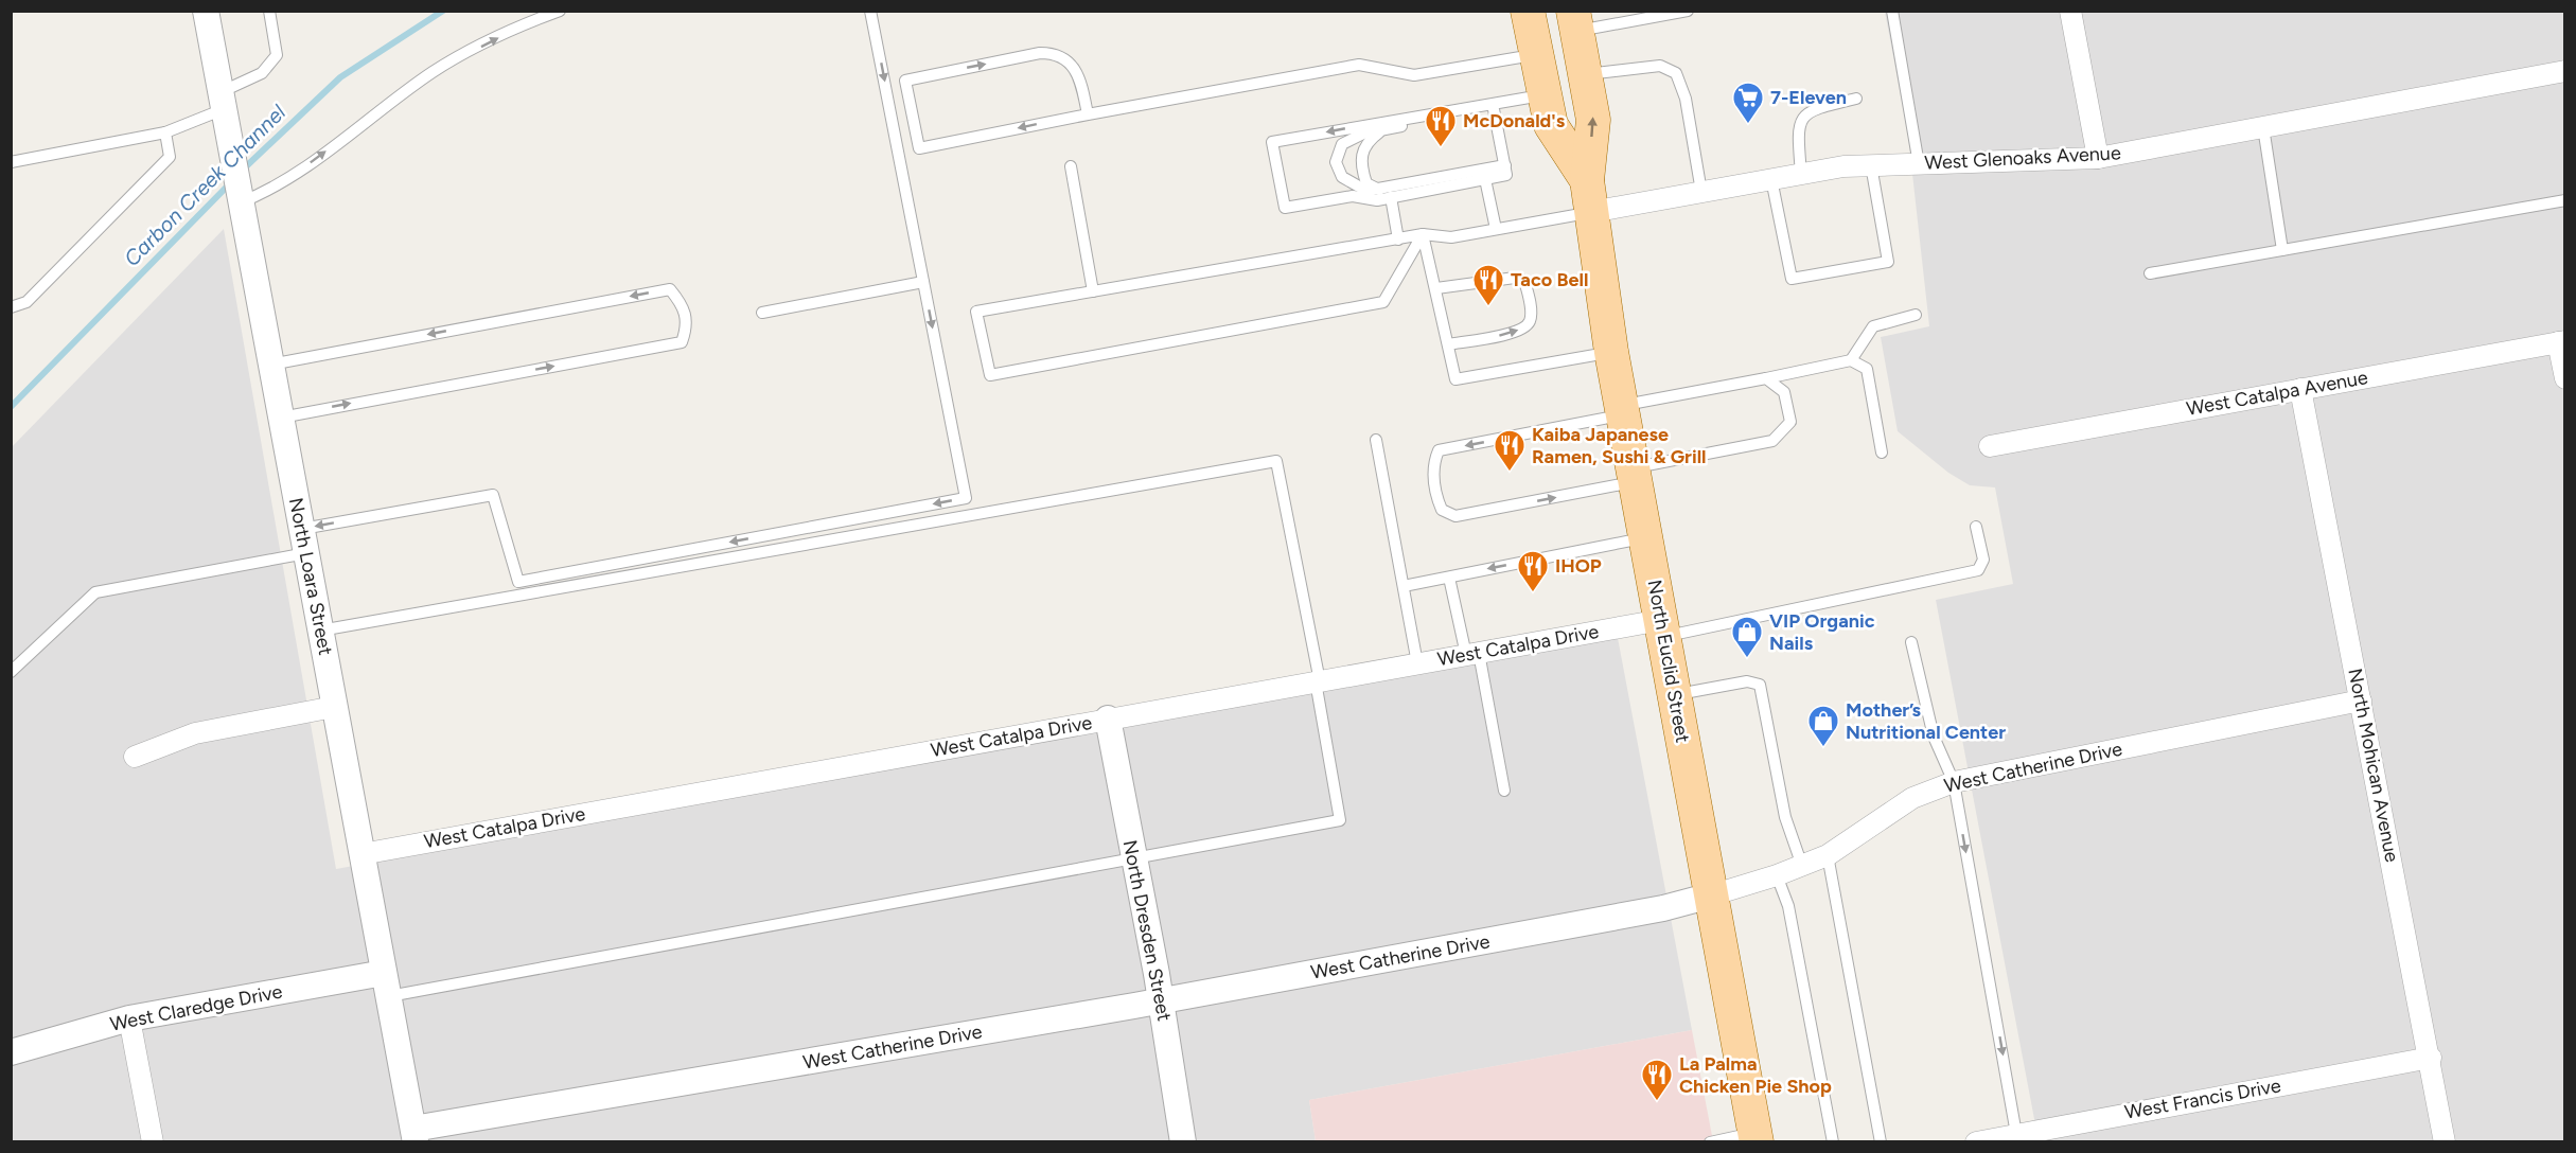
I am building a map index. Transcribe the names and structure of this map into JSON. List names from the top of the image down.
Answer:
{
  "streets": {
    "main road": ["North Euclid Street"],
    "street": [
      "West Glenoaks Avenue",
      "West Catalpa Avenue",
      "North Loara Street",
      "West Catalpa Drive",
      "North Mohican Avenue",
      "West Catherine Drive",
      "North Dresden Street",
      "West Claredge Drive",
      "West Francis Drive"
    ]
  },
  "crossings": [
    ["West Glenoaks Avenue", "North Euclid Street"],
    ["West Catalpa Avenue", "North Mohican Avenue"],
    ["North Loara Street", "West Catalpa Drive"],
    ["North Loara Street", "West Catherine Drive"],
    ["North Loara Street", "West Claredge Drive"],
    ["West Catalpa Drive", "North Euclid Street"],
    ["West Catalpa Drive", "North Dresden Street"],
    ["North Euclid Street", "West Catherine Drive"],
    ["North Mohican Avenue", "West Catherine Drive"],
    ["North Mohican Avenue", "West Francis Drive"],
    ["West Catherine Drive", "North Dresden Street"]
  ],
  "water": ["Carbon Creek Channel"],
  "places": {
    "supermarket": ["7-Eleven"],
    "restaurant": [
      "McDonald's",
      "Taco Bell",
      "Kaiba Japanese Ramen, Sushi & Grill",
      "IHOP",
      "La Palma Chicken Pie Shop"
    ],
    "shop": ["VIP Organic Nails", "Mother’s Nutritional Center"]
  }
}
